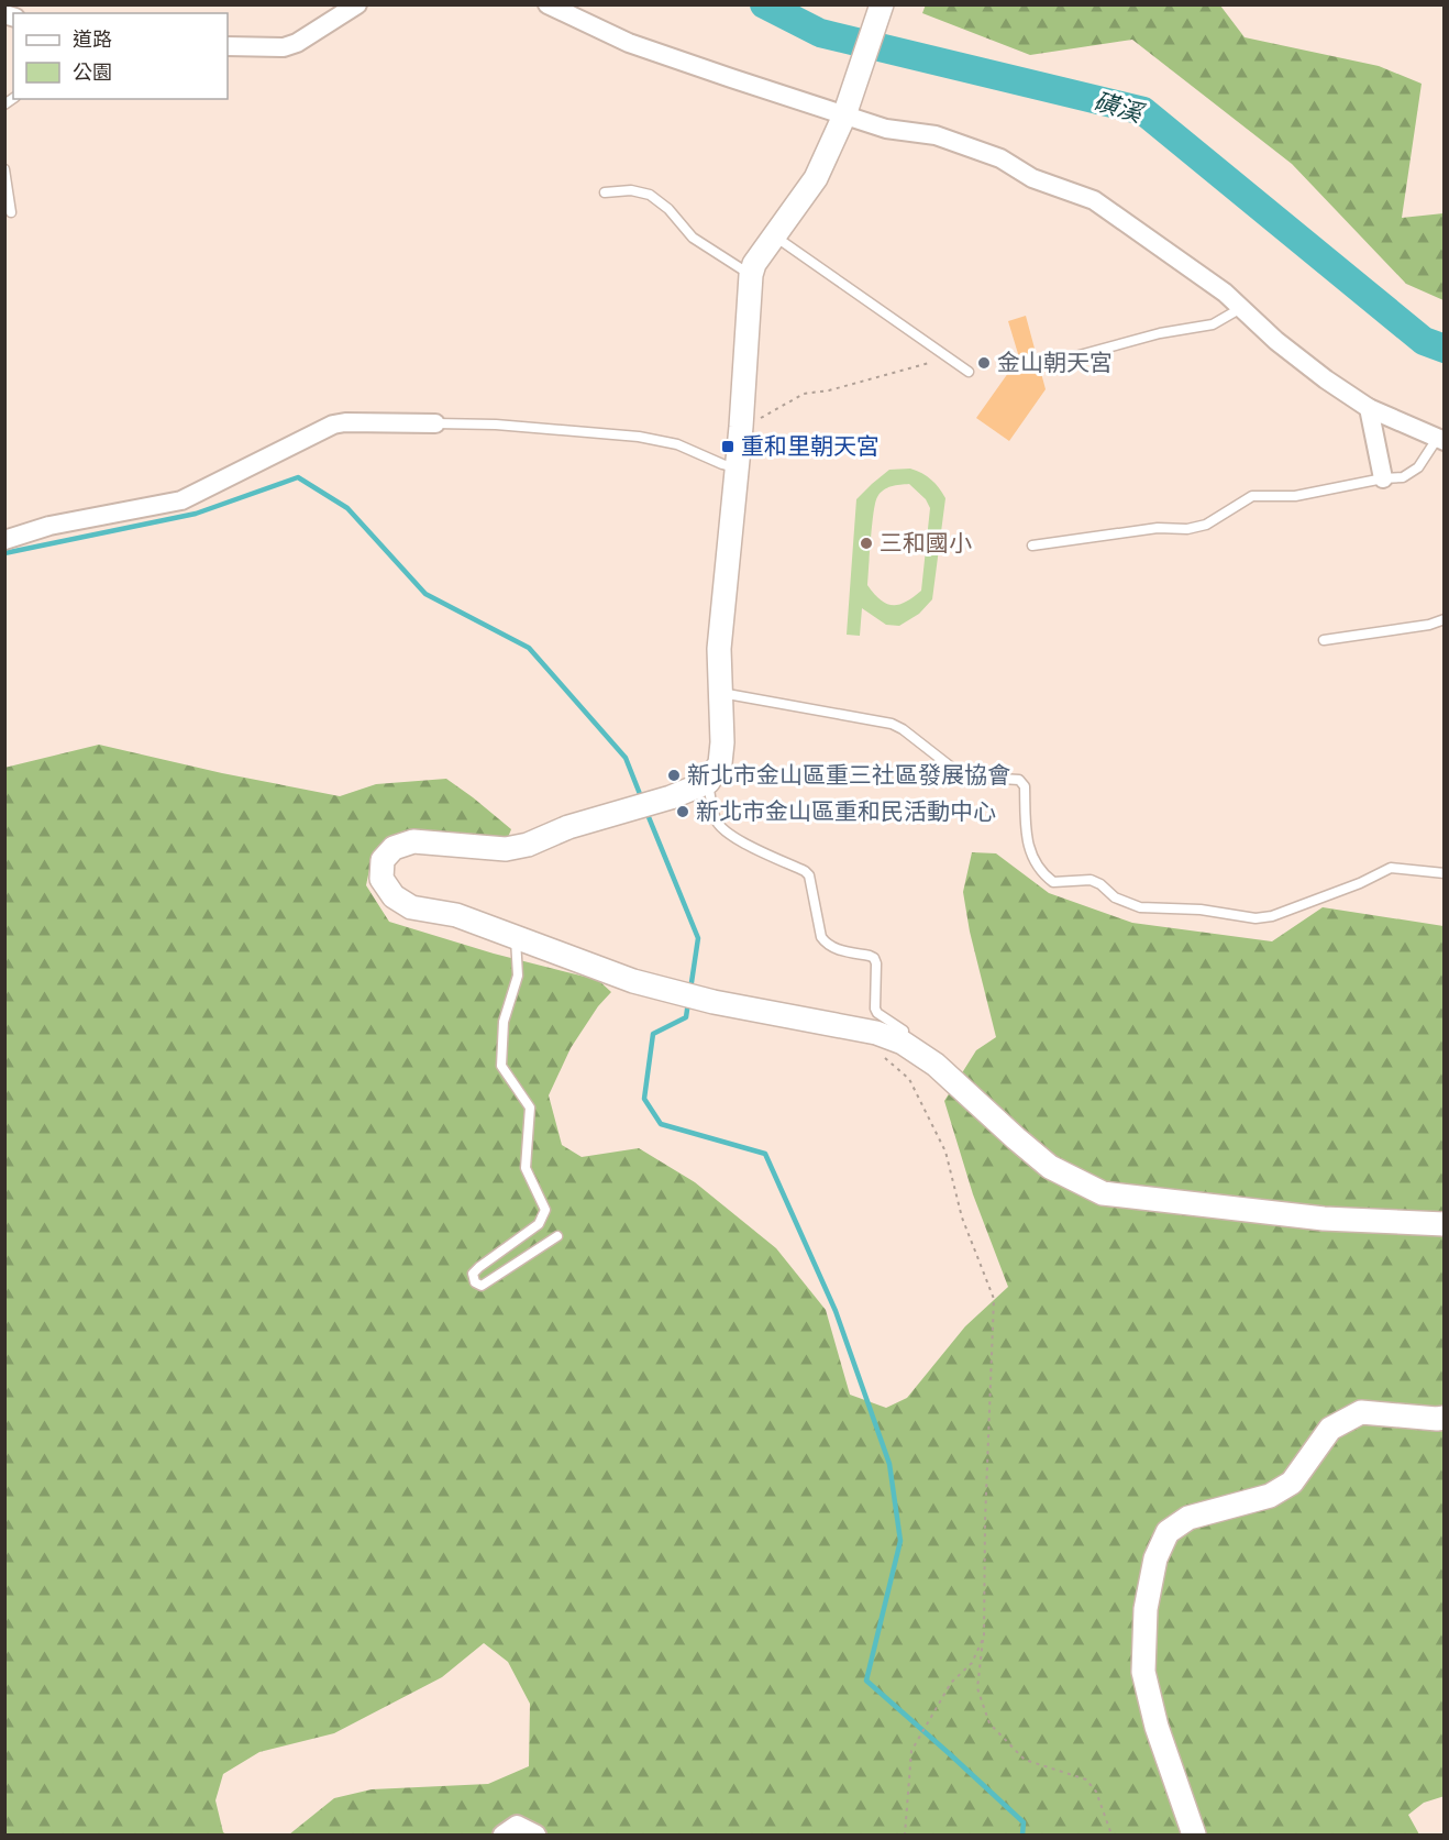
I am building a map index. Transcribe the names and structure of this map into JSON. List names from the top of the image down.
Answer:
{
  "water": ["磺溪"],
  "places": {
    "other": [
      "金山朝天宮",
      "三和國小",
      "新北市金山區重三社區發展協會",
      "新北市金山區重和民活動中心"
    ],
    "transit": ["重和里朝天宮"]
  },
  "legend": ["道路", "公園"]
}
